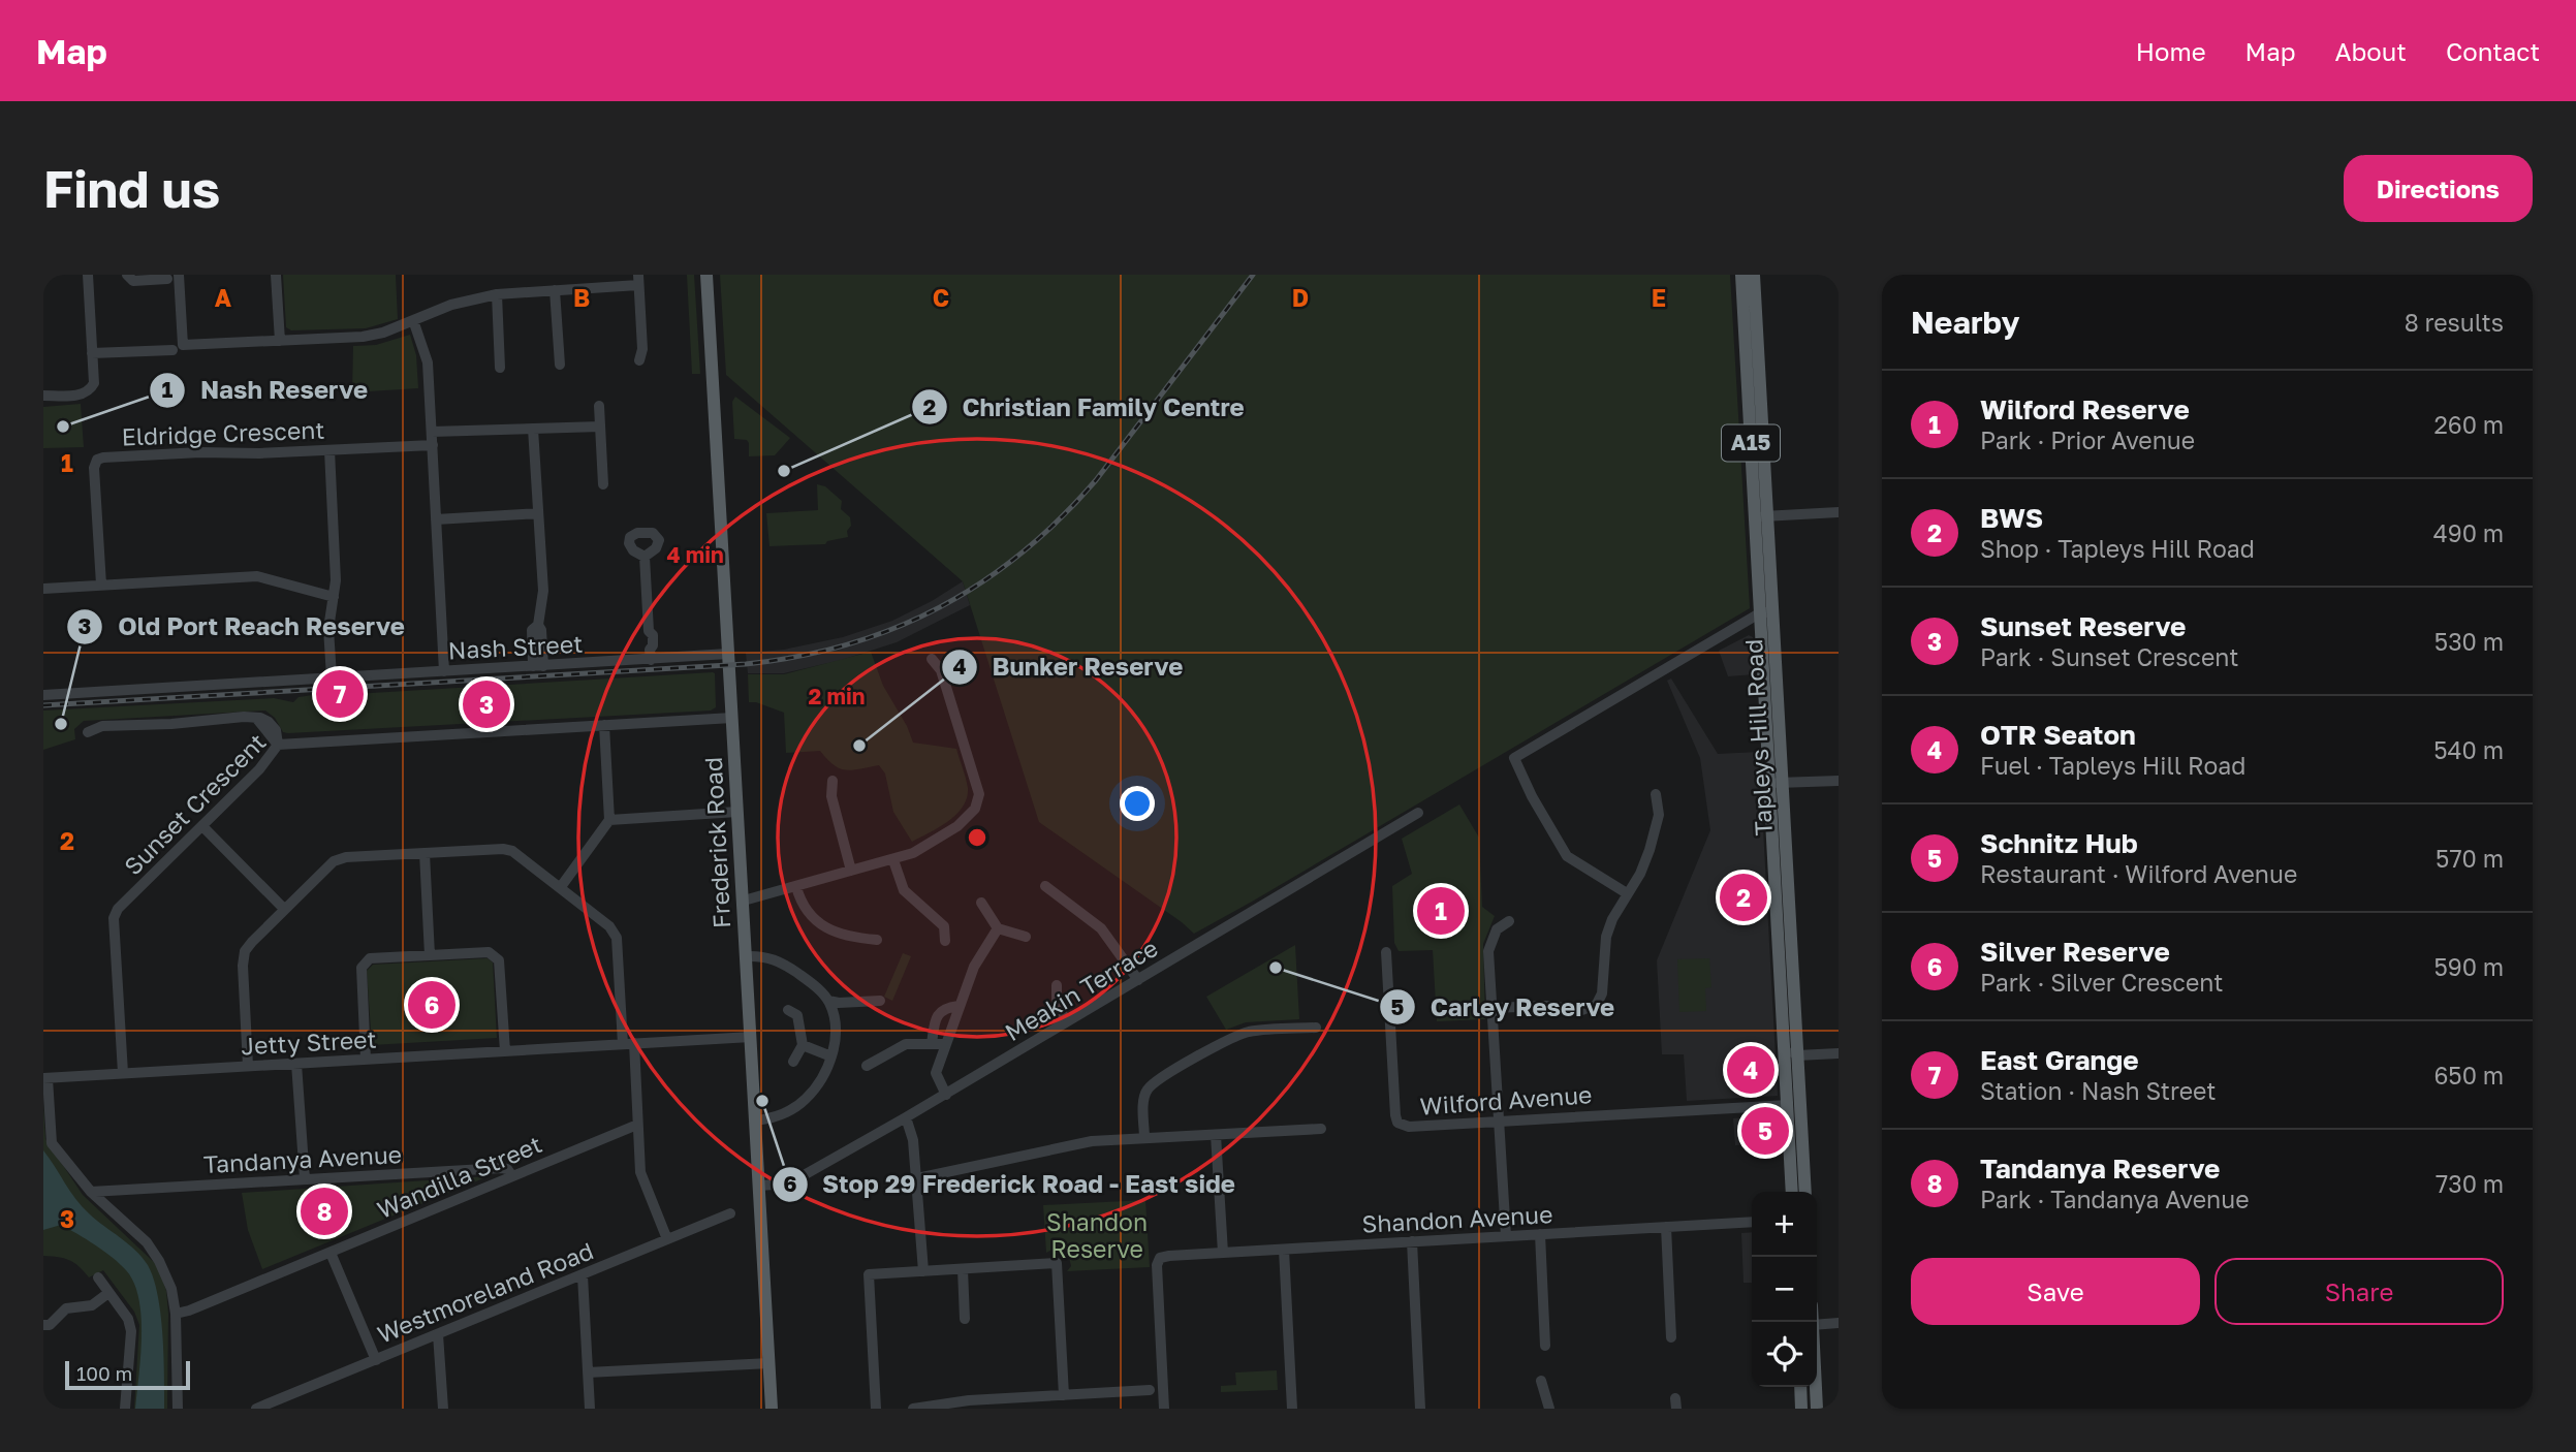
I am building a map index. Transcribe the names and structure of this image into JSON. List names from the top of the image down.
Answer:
{
  "streets": {
    "main road": ["A15", "Tapleys Hill Road", "Frederick Road"],
    "street": [
      "Eldridge Crescent",
      "Nash Street",
      "Sunset Crescent",
      "Meakin Terrace",
      "Jetty Street",
      "Wilford Avenue",
      "Tandanya Avenue",
      "Wandilla Street",
      "Shandon Avenue",
      "Westmoreland Road"
    ]
  },
  "crossings": [
    ["Nash Street", "Frederick Road"],
    ["Tapleys Hill Road", "Wilford Avenue"],
    ["Sunset Crescent", "Frederick Road"],
    ["Sunset Crescent", "Jetty Street"],
    ["Frederick Road", "Meakin Terrace"],
    ["Frederick Road", "Jetty Street"],
    ["Tandanya Avenue", "Wandilla Street"]
  ],
  "parks": ["Shandon Reserve"],
  "places": [
    "Nash Reserve",
    "Christian Family Centre",
    "Old Port Reach Reserve",
    "Bunker Reserve",
    "Carley Reserve",
    "Stop 29 Frederick Road - East side"
  ],
  "scale_bar": "100 m",
  "page": {
    "header": "Map",
    "nav": [
      "Home",
      "Map",
      "About",
      "Contact"
    ],
    "buttons": [
      "Directions",
      ["Save", "Share"]
    ],
    "title": "Find us",
    "heading": ["Nearby", "8 results"],
    "list": [
      {
        "mark": "1",
        "name": "Wilford Reserve",
        "note": "Park · Prior Avenue",
        "value": "260 m"
      },
      {
        "mark": "2",
        "name": "BWS",
        "note": "Shop · Tapleys Hill Road",
        "value": "490 m"
      },
      {
        "mark": "3",
        "name": "Sunset Reserve",
        "note": "Park · Sunset Crescent",
        "value": "530 m"
      },
      {
        "mark": "4",
        "name": "OTR Seaton",
        "note": "Fuel · Tapleys Hill Road",
        "value": "540 m"
      },
      {
        "mark": "5",
        "name": "Schnitz Hub",
        "note": "Restaurant · Wilford Avenue",
        "value": "570 m"
      },
      {
        "mark": "6",
        "name": "Silver Reserve",
        "note": "Park · Silver Crescent",
        "value": "590 m"
      },
      {
        "mark": "7",
        "name": "East Grange",
        "note": "Station · Nash Street",
        "value": "650 m"
      },
      {
        "mark": "8",
        "name": "Tandanya Reserve",
        "note": "Park · Tandanya Avenue",
        "value": "730 m"
      }
    ],
    "pins": [
      "7",
      "3",
      "2",
      "1",
      "6",
      "4",
      "5",
      "8"
    ],
    "map_buttons": ["+", "−"],
    "scale": "100 m"
  },
  "grid": {
    "columns": [
      "A",
      "B",
      "C",
      "D",
      "E"
    ],
    "rows": ["1", "2", "3"]
  },
  "rings": ["4 min", "2 min"]
}
